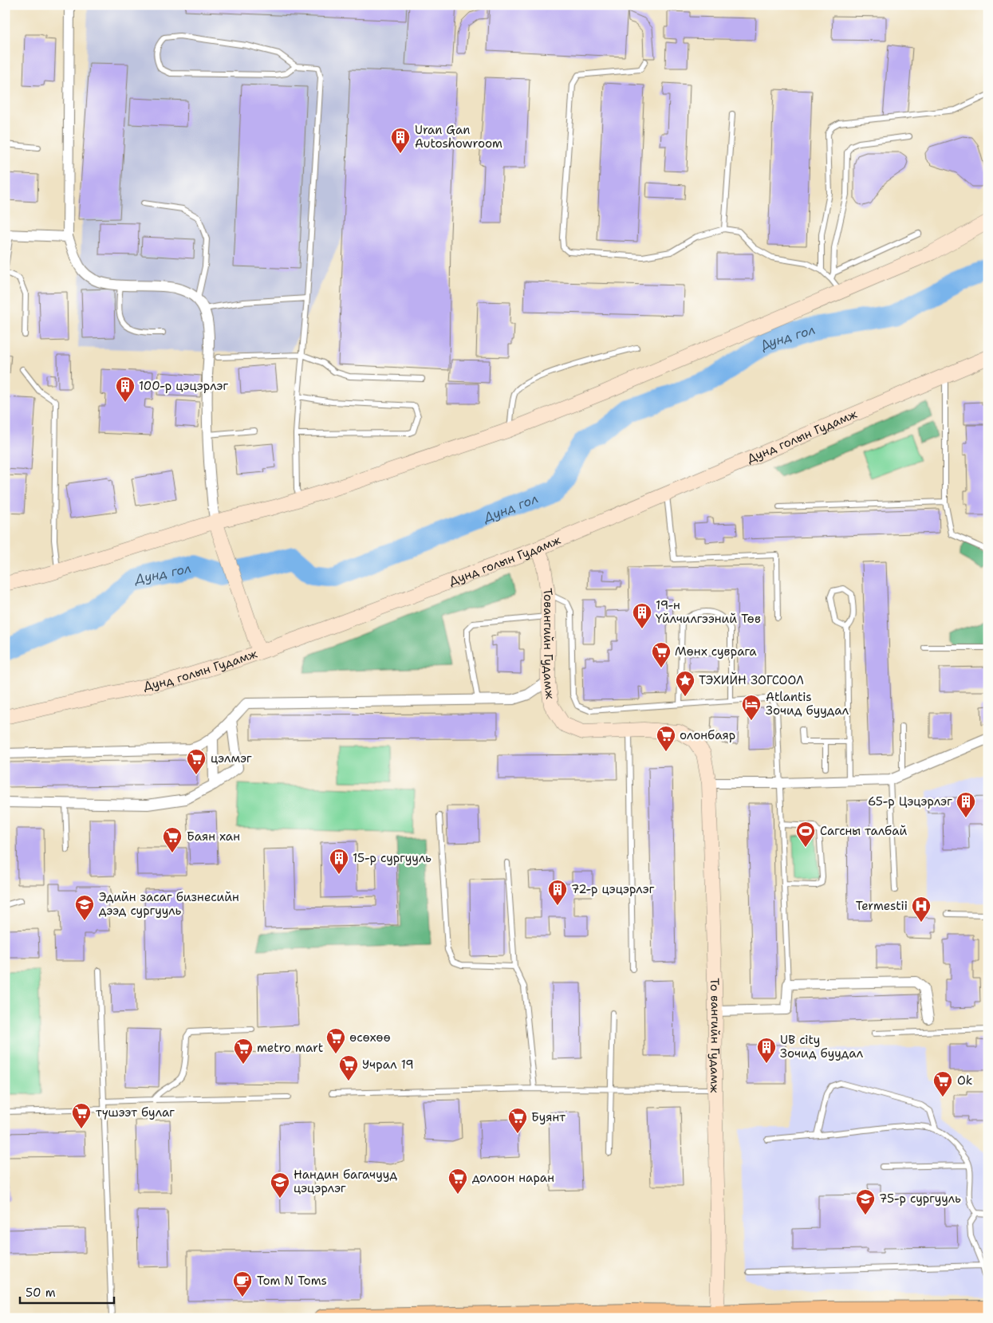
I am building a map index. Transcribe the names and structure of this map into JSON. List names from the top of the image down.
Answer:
{
  "streets": {
    "street": ["Дунд голын Гудамж", "Товангийн Гудамж", "То вангийн Гудамж"]
  },
  "crossings": [
    ["Дунд голын Гудамж", "Товангийн Гудамж"],
    ["Товангийн Гудамж", "То вангийн Гудамж"]
  ],
  "water": ["Дунд гол"],
  "places": {
    "building": [
      "Uran Gan Autoshowroom",
      "100-р цэцэрлэг",
      "19-н Үйлчилгээний Төв",
      "65-р Цэцэрлэг",
      "15-р сургууль",
      "72-р цэцэрлэг",
      "UB city Зочид буудал"
    ],
    "supermarket": [
      "Мөнх суврага",
      "олонбаяр",
      "цэлмэг",
      "Баян хан",
      "өсөхөө",
      "metro mart",
      "Учрал 19",
      "Ok",
      "түшээт булаг",
      "Буянт",
      "долоон наран"
    ],
    "place": ["ТЭХИЙН ЗОГСООЛ"],
    "hotel": ["Atlantis Зочид буудал"],
    "sports": ["Сагсны талбай"],
    "school or university": ["Эдийн засаг бизнесийн дээд сургууль", "Нандин багачууд цэцэрлэг", "75-р сургууль"],
    "hospital": ["Termestii"],
    "cafe": ["Tom N Toms"]
  },
  "scale_bar": "50 m"
}
